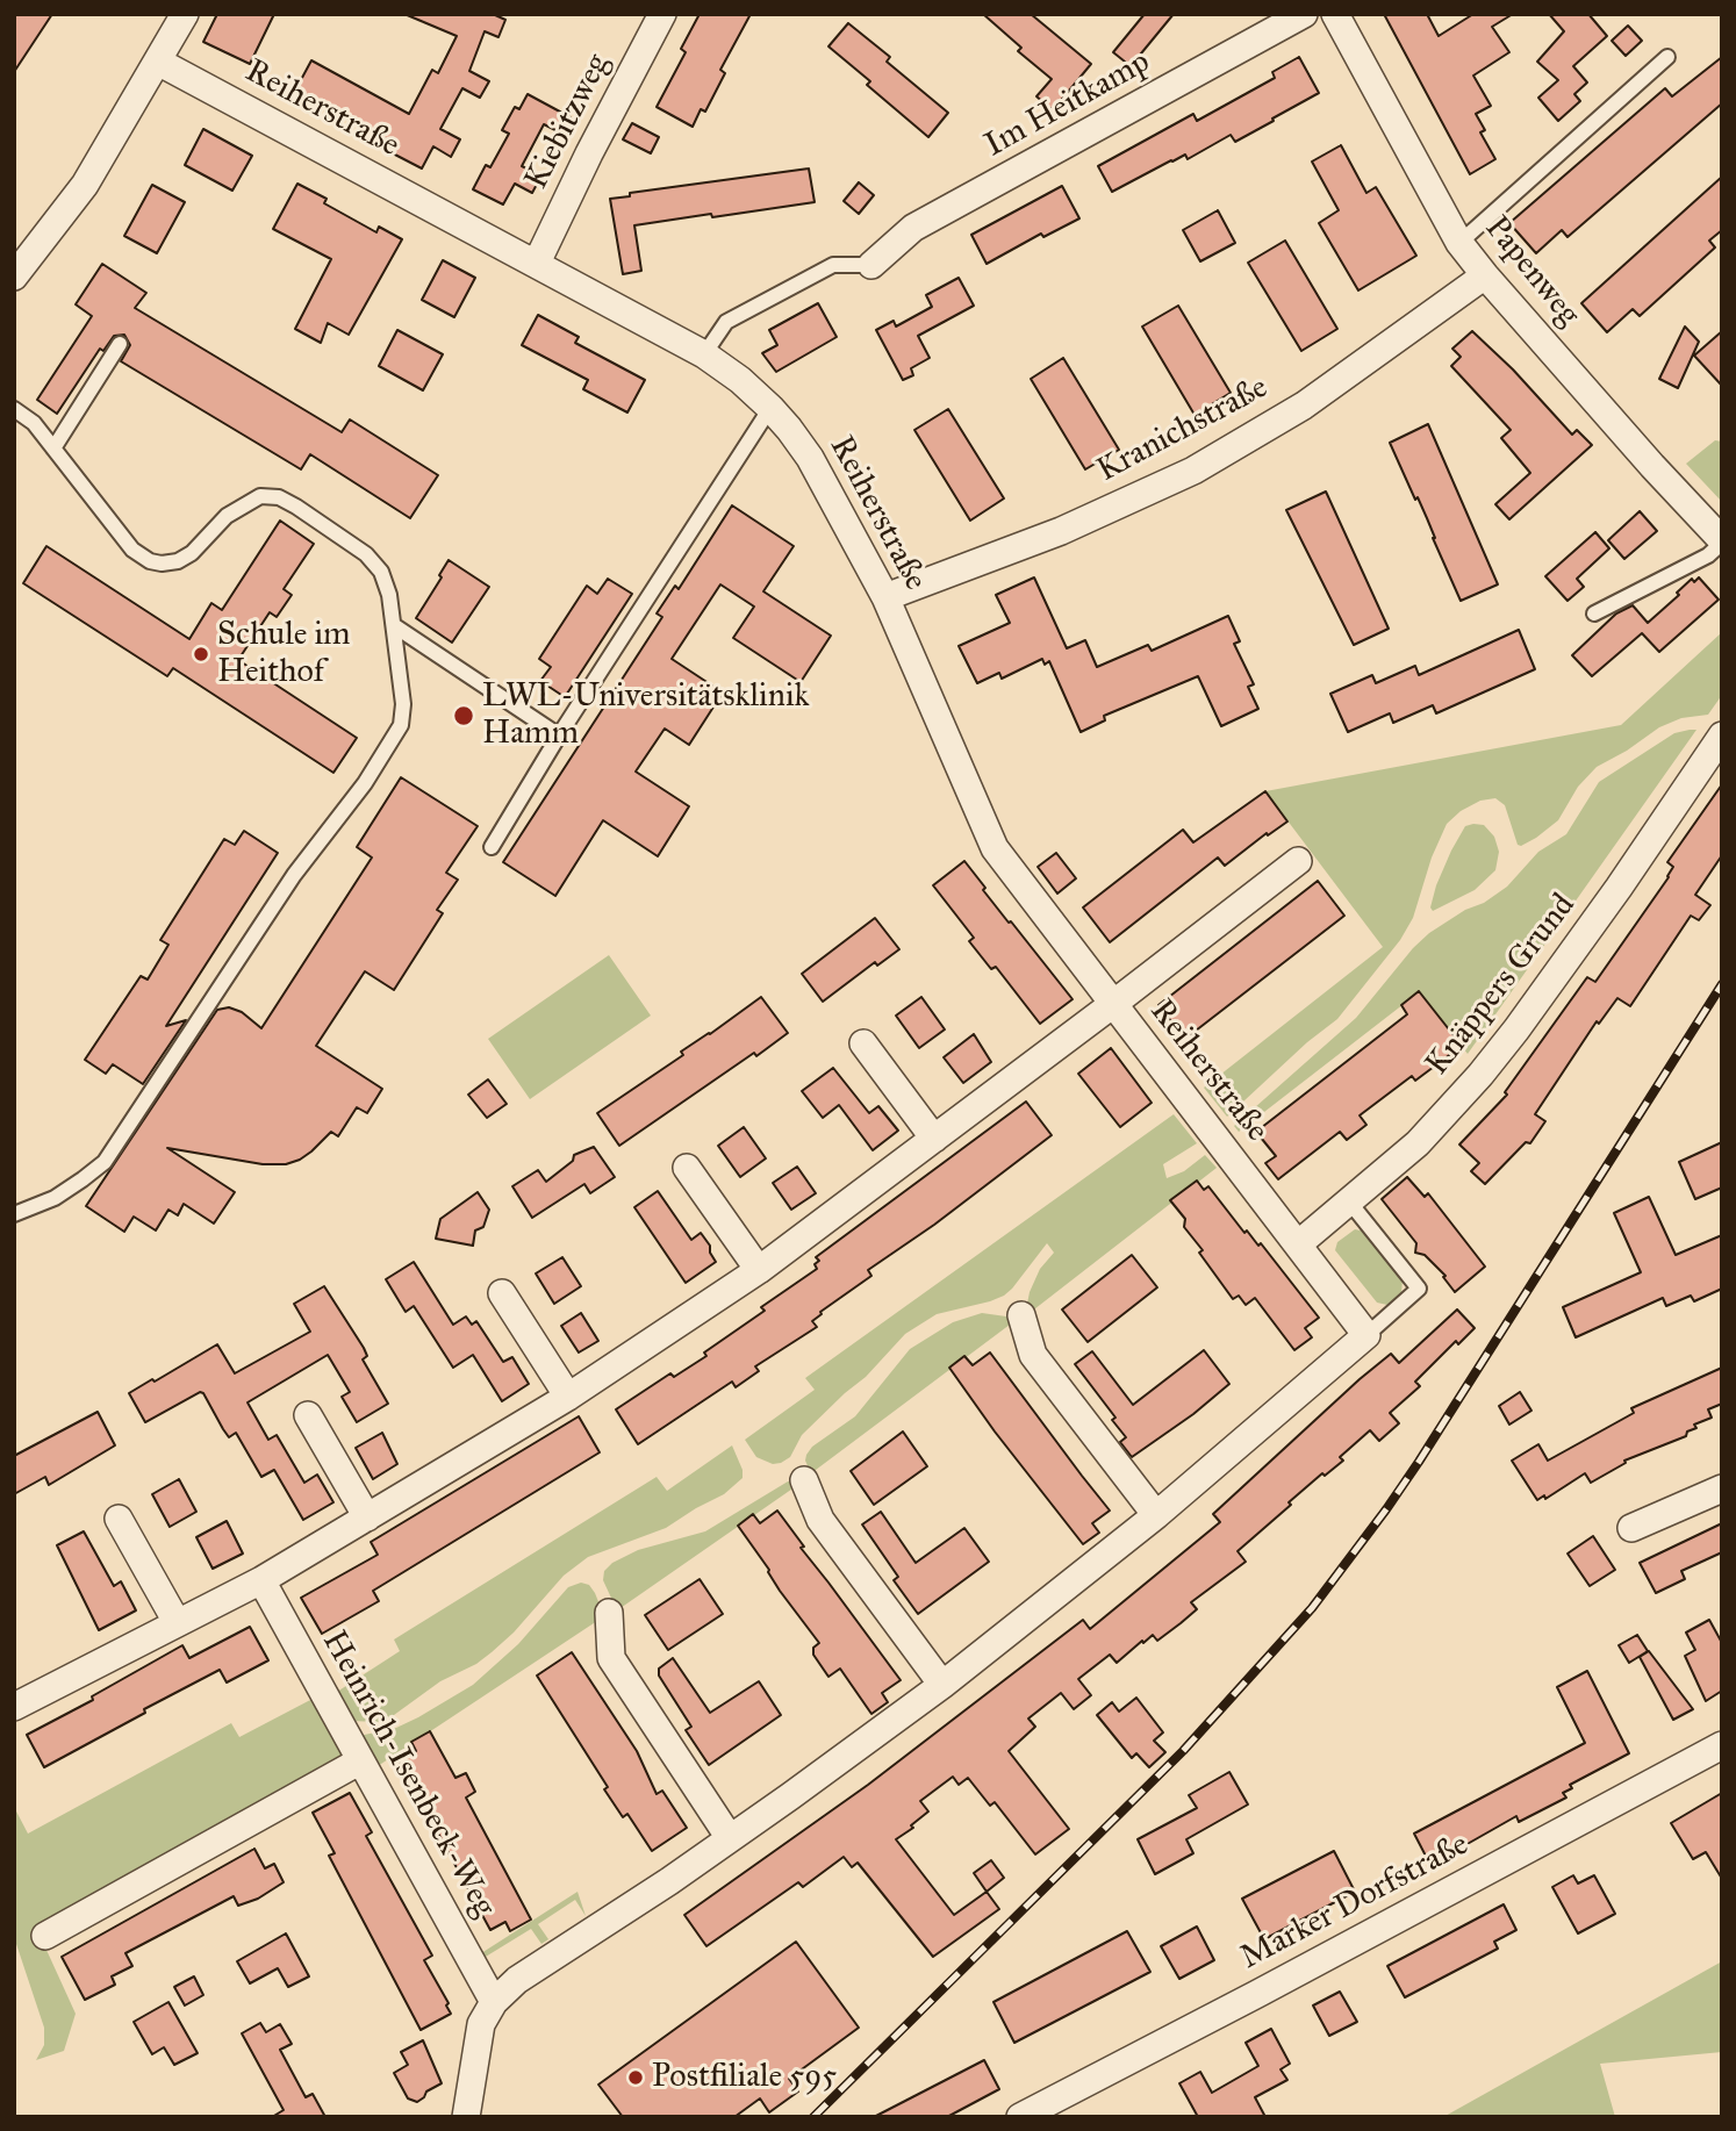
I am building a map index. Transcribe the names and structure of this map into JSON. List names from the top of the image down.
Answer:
{
  "streets": {
    "street": [
      "Im Heitkamp",
      "Reiherstraße",
      "Kiebitzweg",
      "Papenweg",
      "Kranichstraße",
      "Knäppers Grund",
      "Heinrich-Isenbeck-Weg",
      "Marker Dorfstraße"
    ]
  },
  "crossings": [
    ["Reiherstraße", "Kiebitzweg"],
    ["Reiherstraße", "Kranichstraße"],
    ["Reiherstraße", "Knäppers Grund"],
    ["Papenweg", "Kranichstraße"]
  ],
  "places": ["Schule im Heithof", "LWL-Universitätsklinik Hamm", "Postfiliale 595"]
}
